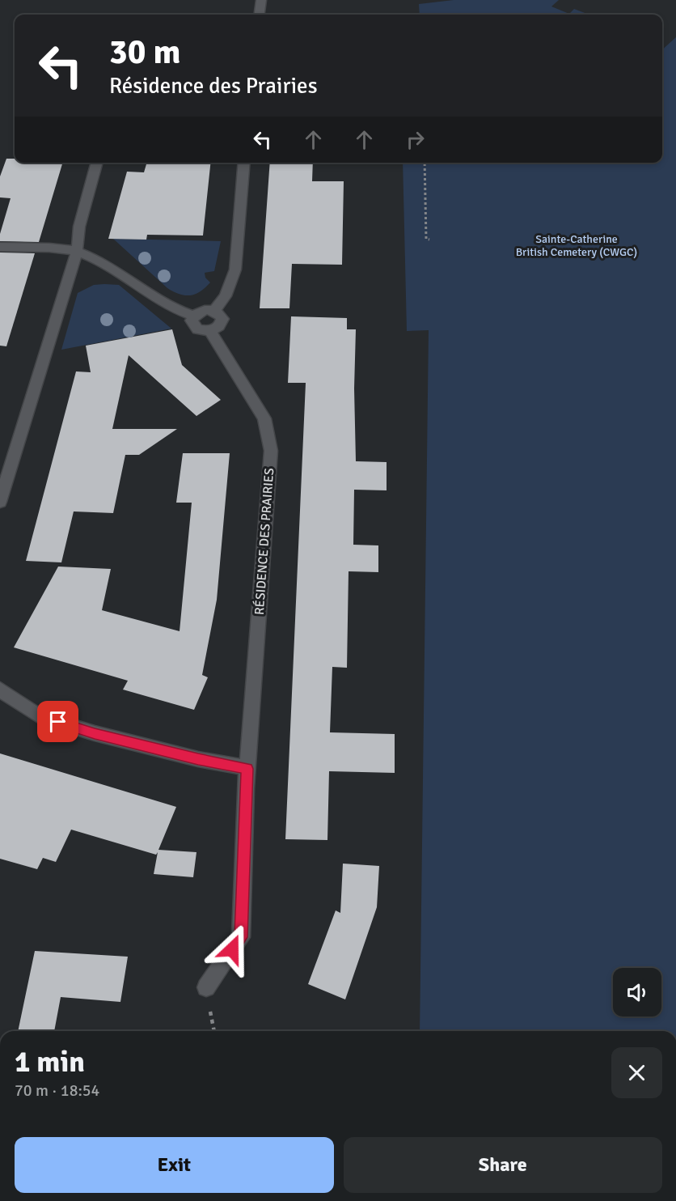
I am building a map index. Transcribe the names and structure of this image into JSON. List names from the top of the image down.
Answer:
{
  "streets": {
    "street": ["RÉSIDENCE DES PRAIRIES"]
  },
  "parks": ["Sainte-Catherine British Cemetery (CWGC)"],
  "page": {
    "turn": ["30 m", "Résidence des Prairies"],
    "heading": ["1 min", "70 m · 18:54"],
    "buttons": ["Exit", "Share"]
  }
}
